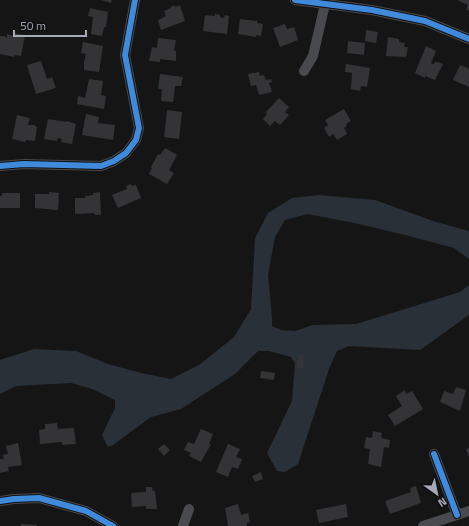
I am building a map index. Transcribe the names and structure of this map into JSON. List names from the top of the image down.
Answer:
{
  "scale_bar": "50 m",
  "north": "bottom right"
}
